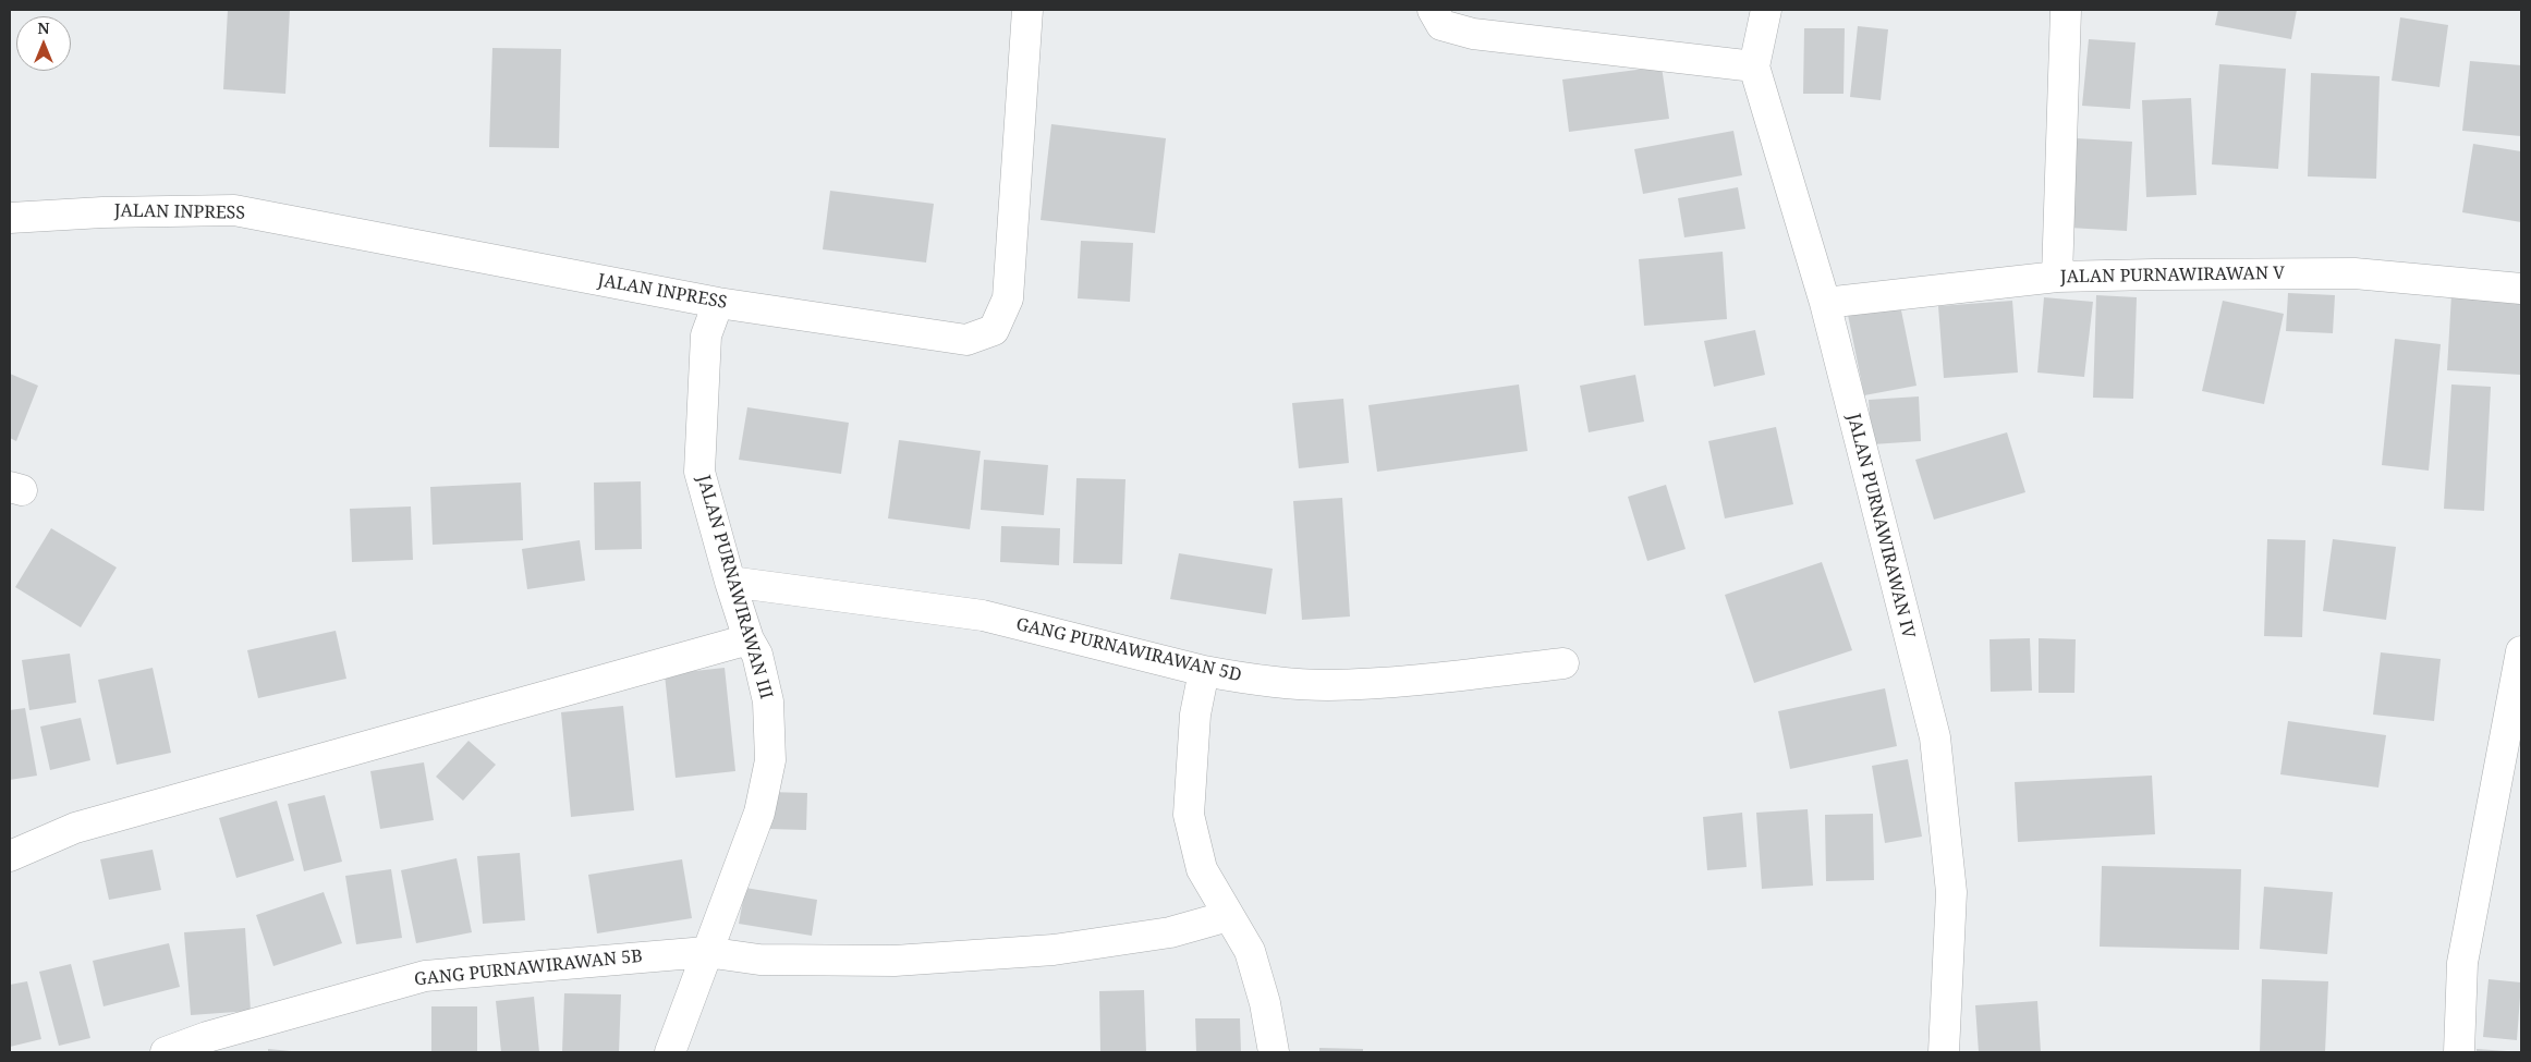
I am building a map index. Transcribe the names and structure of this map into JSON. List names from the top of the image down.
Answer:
{
  "streets": {
    "street": [
      "JALAN INPRESS",
      "JALAN PURNAWIRAWAN V",
      "JALAN PURNAWIRAWAN IV",
      "JALAN PURNAWIRAWAN III",
      "GANG PURNAWIRAWAN 5D",
      "GANG PURNAWIRAWAN 5B"
    ]
  },
  "crossings": [
    ["JALAN INPRESS", "JALAN PURNAWIRAWAN III"],
    ["JALAN PURNAWIRAWAN V", "JALAN PURNAWIRAWAN IV"],
    ["JALAN PURNAWIRAWAN III", "GANG PURNAWIRAWAN 5D"],
    ["JALAN PURNAWIRAWAN III", "GANG PURNAWIRAWAN 5B"]
  ],
  "north": "top"
}
